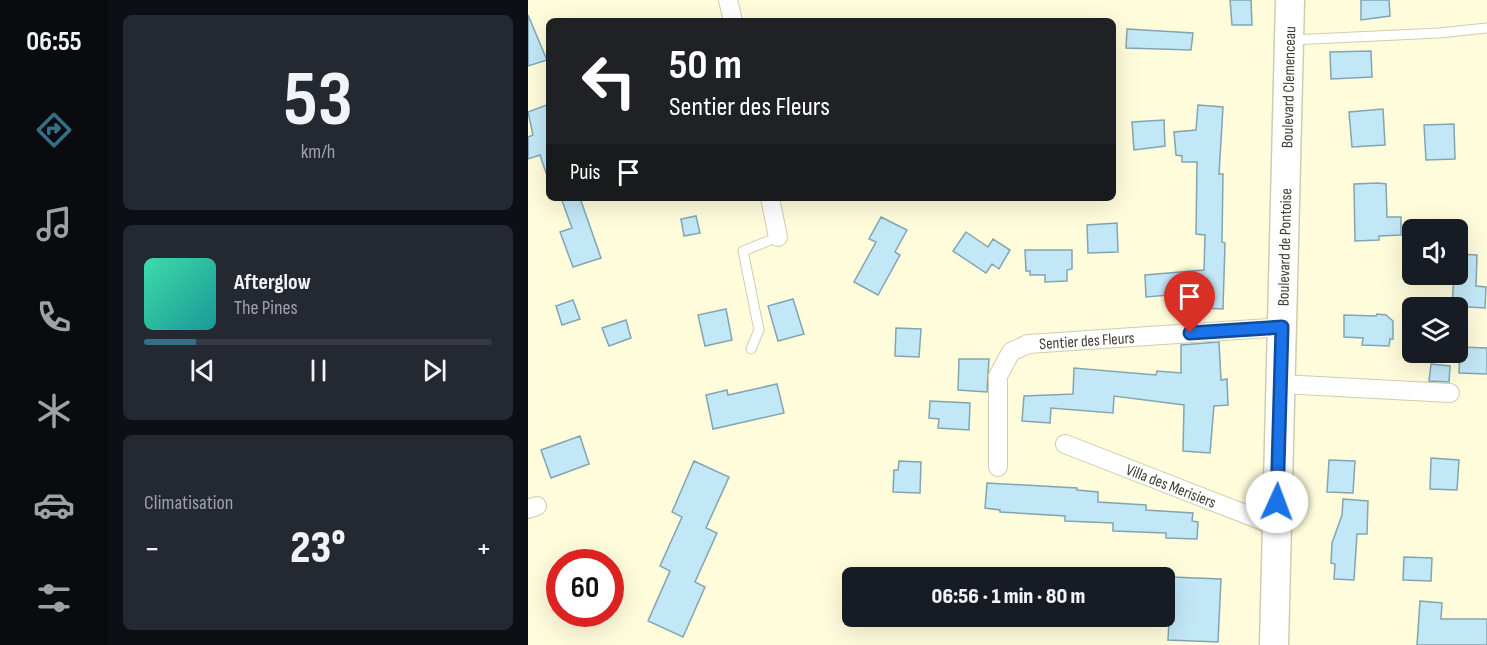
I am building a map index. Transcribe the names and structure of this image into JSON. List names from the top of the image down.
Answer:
{
  "streets": {
    "main road": ["Boulevard Clemenceau", "Boulevard de Pontoise"],
    "street": ["Sentier des Fleurs", "Villa des Merisiers"]
  },
  "crossings": [
    ["Boulevard Clemenceau", "Boulevard de Pontoise"],
    ["Boulevard de Pontoise", "Sentier des Fleurs"],
    ["Boulevard de Pontoise", "Villa des Merisiers"]
  ],
  "page": {
    "tabs": "06:55",
    "tile": [
      ["53", "km/h"],
      "Climatisation"
    ],
    "turn": ["50 m", "Sentier des Fleurs"],
    "then": "Puis",
    "song": ["Afterglow", "The Pines"],
    "heat": ["−", "23°", "+"],
    "limit": "60",
    "trip": "06:56 · 1 min · 80 m"
  }
}
